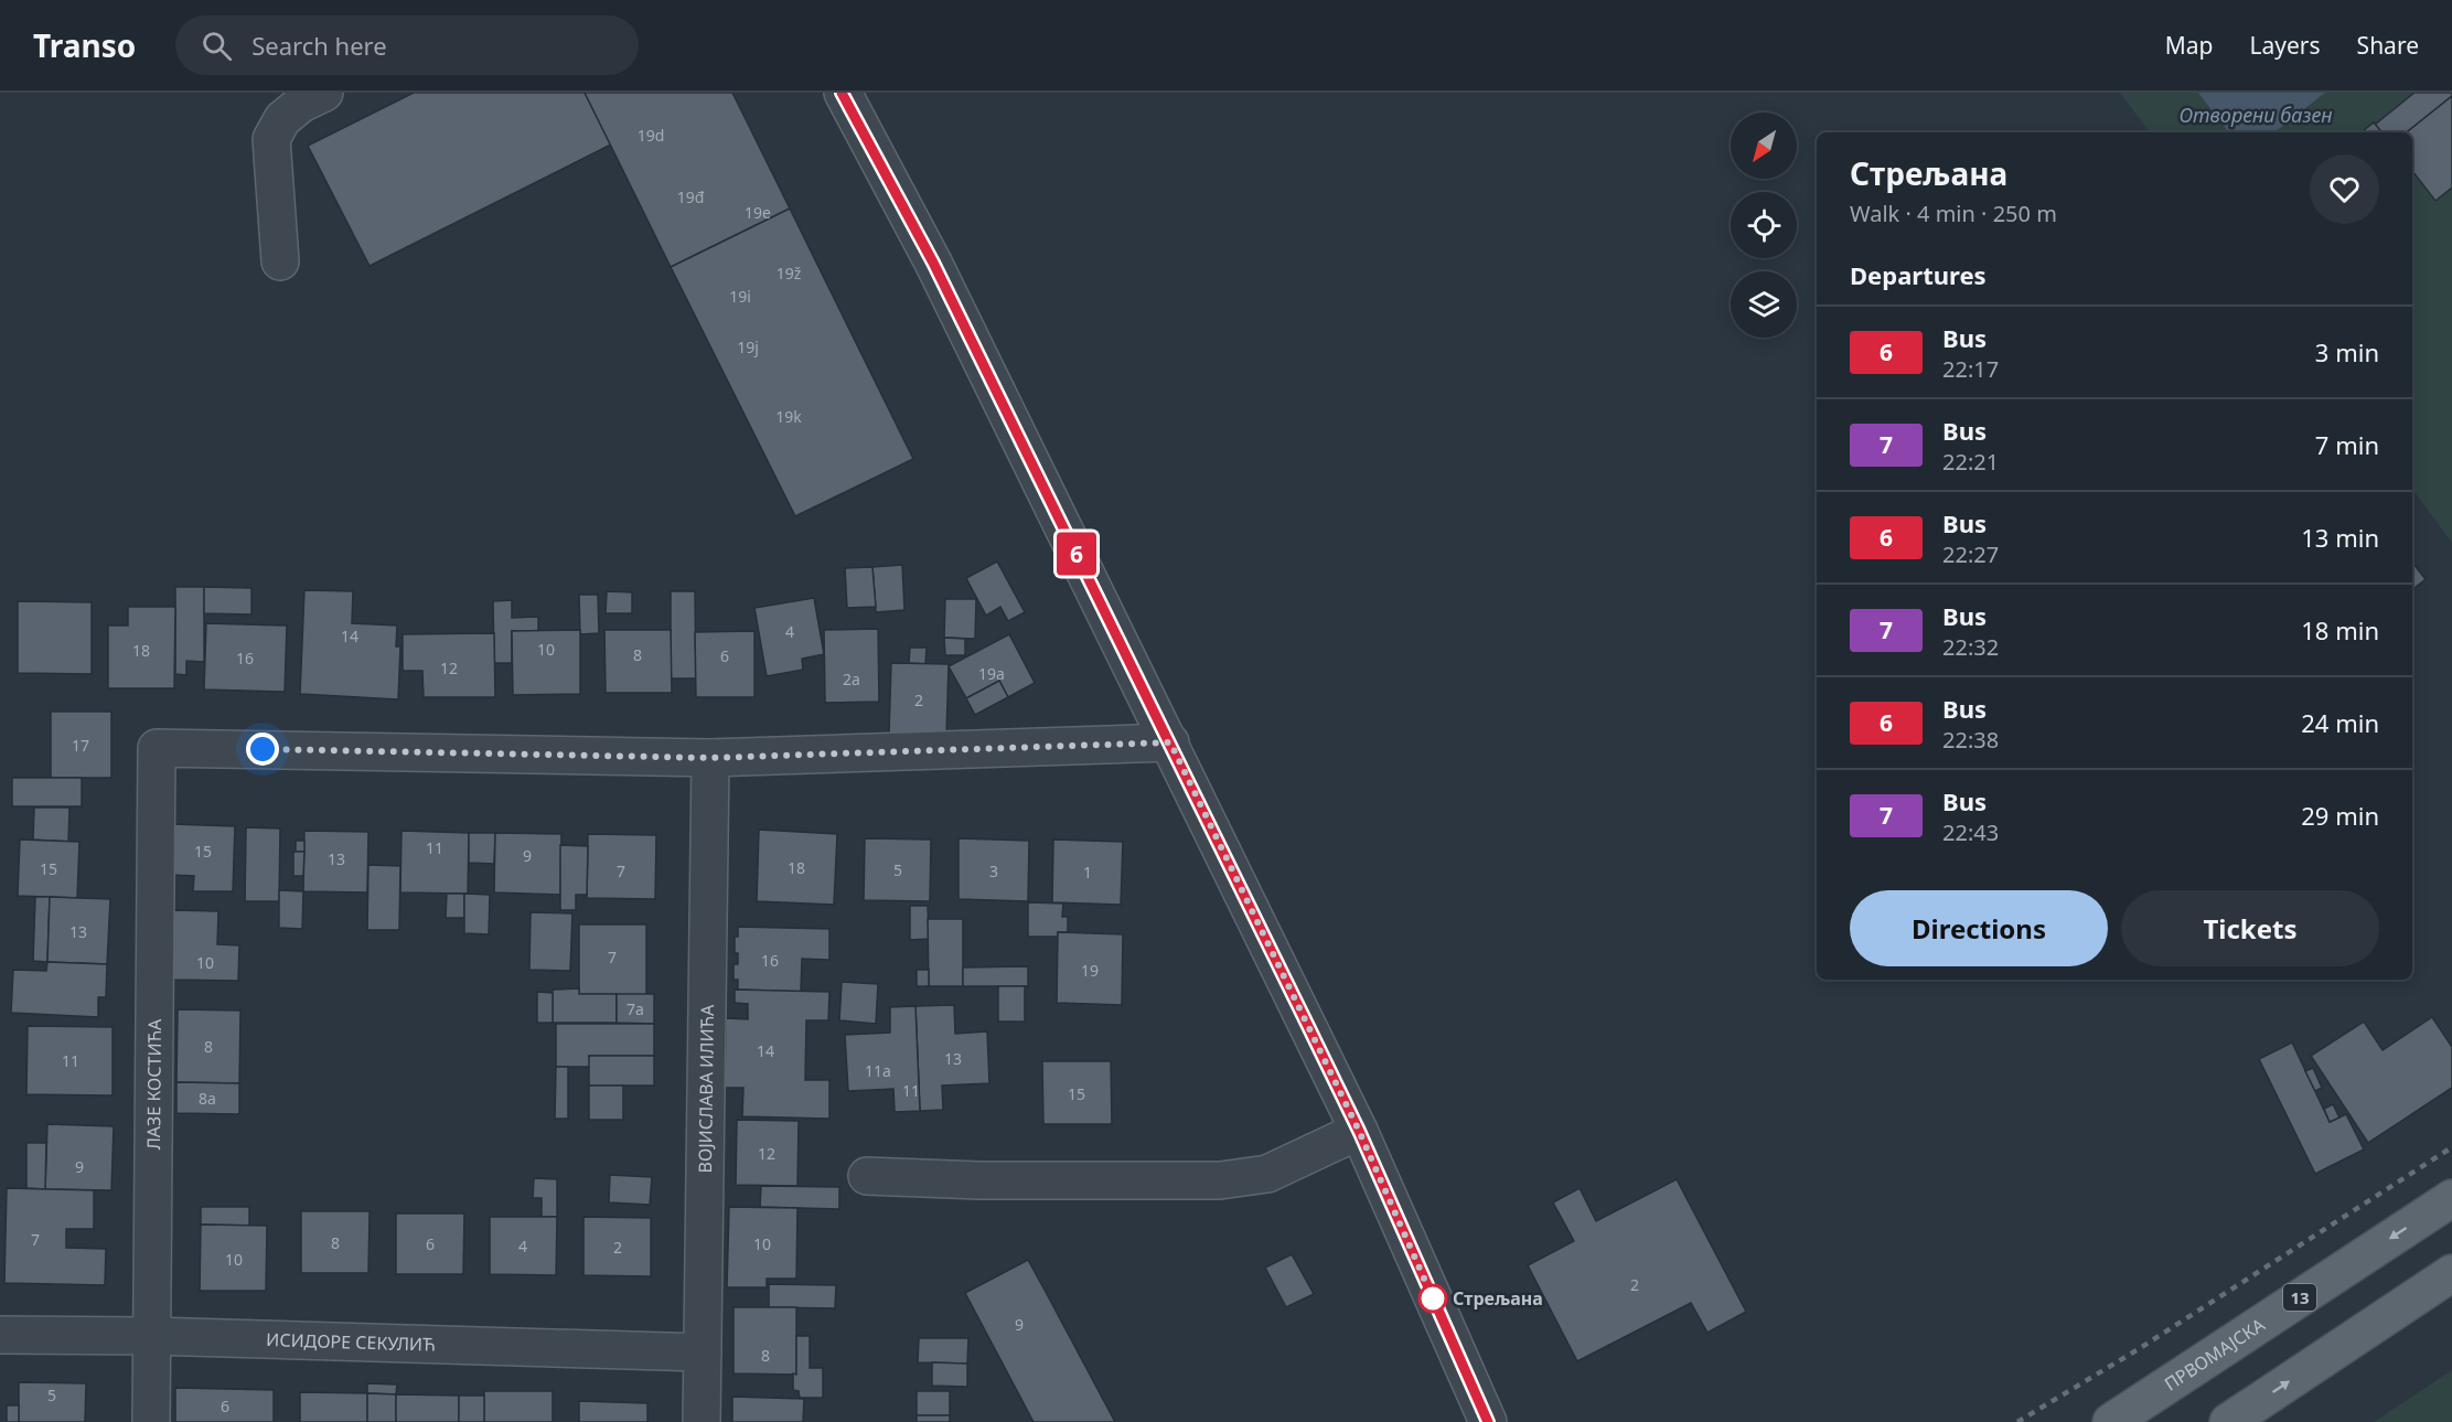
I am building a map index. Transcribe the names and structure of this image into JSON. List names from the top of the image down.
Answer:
{
  "streets": {
    "main road": ["13", "ПРВОМАЈСКА"],
    "street": ["ЛАЗЕ КОСТИЋА", "ВОЈИСЛАВА ИЛИЋА", "ИСИДОРЕ СЕКУЛИЋ"]
  },
  "crossings": [
    ["ЛАЗЕ КОСТИЋА", "ВОЈИСЛАВА ИЛИЋА"],
    ["ЛАЗЕ КОСТИЋА", "ИСИДОРЕ СЕКУЛИЋ"],
    ["ВОЈИСЛАВА ИЛИЋА", "ИСИДОРЕ СЕКУЛИЋ"]
  ],
  "water": ["Отворени базен"],
  "places": ["Стрељана"],
  "lines": ["bus line 6"],
  "house_numbers": [
    "19d",
    "19đ",
    "19e",
    "19ž",
    "19i",
    "19j",
    "19k",
    "4",
    "14",
    "10",
    "18",
    "8",
    "6",
    "16",
    "12",
    "19a",
    "2a",
    "2",
    "17",
    "11",
    "15",
    "9",
    "13",
    "18",
    "15",
    "5",
    "7",
    "3",
    "1",
    "13",
    "7",
    "16",
    "10",
    "19",
    "7a",
    "8",
    "14",
    "13",
    "11",
    "11a",
    "11",
    "15",
    "8a",
    "12",
    "9",
    "7",
    "8",
    "6",
    "10",
    "4",
    "2",
    "10",
    "2",
    "9",
    "8",
    "5",
    "6"
  ],
  "north": "bottom left",
  "page": {
    "header": "Transo",
    "search": "Search here",
    "nav": ["Map", "Layers", "Share"],
    "on_map": "6",
    "heading": [
      ["Стрељана", "Walk · 4 min · 250 m"],
      "Departures"
    ],
    "list": [
      {
        "mark": "6",
        "name": "Bus",
        "note": "22:17",
        "value": "3 min"
      },
      {
        "mark": "7",
        "name": "Bus",
        "note": "22:21",
        "value": "7 min"
      },
      {
        "mark": "6",
        "name": "Bus",
        "note": "22:27",
        "value": "13 min"
      },
      {
        "mark": "7",
        "name": "Bus",
        "note": "22:32",
        "value": "18 min"
      },
      {
        "mark": "6",
        "name": "Bus",
        "note": "22:38",
        "value": "24 min"
      },
      {
        "mark": "7",
        "name": "Bus",
        "note": "22:43",
        "value": "29 min"
      }
    ],
    "buttons": ["Directions", "Tickets"]
  }
}
